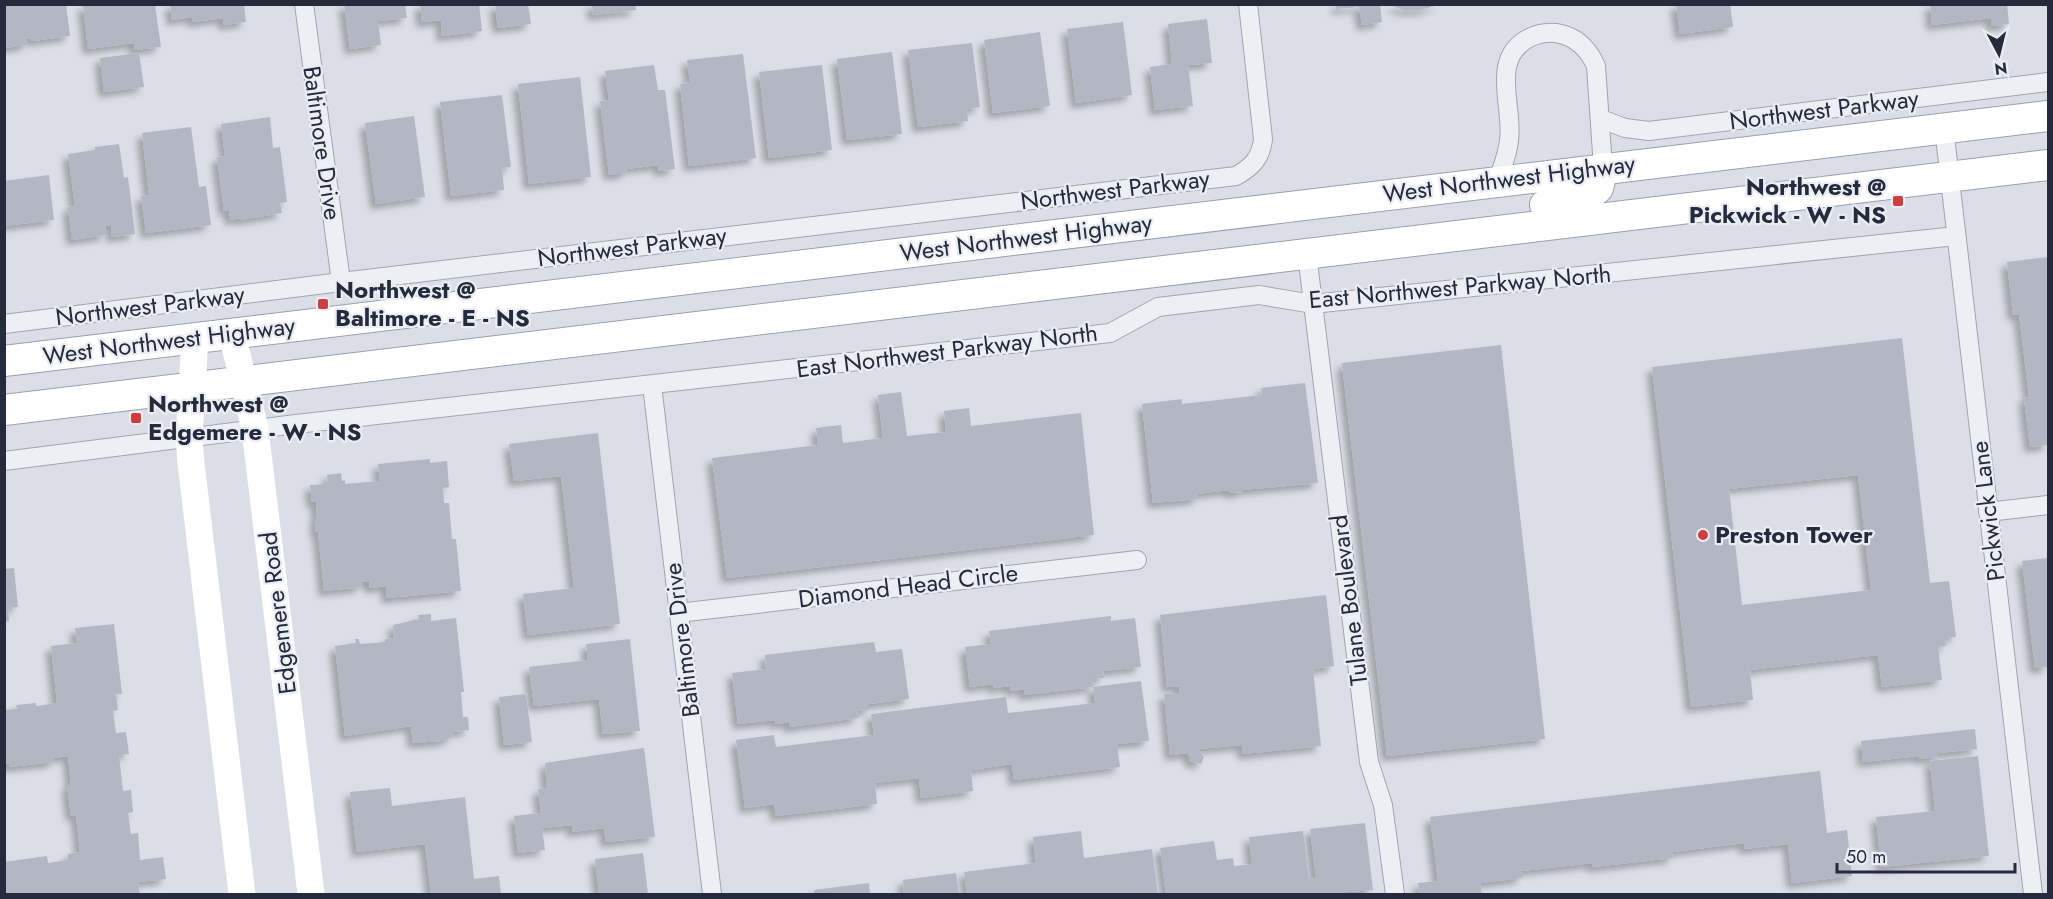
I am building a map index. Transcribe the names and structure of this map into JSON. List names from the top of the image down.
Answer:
{
  "streets": {
    "main road": ["West Northwest Highway"],
    "street": [
      "Northwest Parkway",
      "Baltimore Drive",
      "East Northwest Parkway North",
      "Pickwick Lane",
      "Diamond Head Circle",
      "Tulane Boulevard",
      "Edgemere Road"
    ]
  },
  "crossings": [
    ["Northwest Parkway", "Baltimore Drive"],
    ["Baltimore Drive", "East Northwest Parkway North"],
    ["Baltimore Drive", "Diamond Head Circle"],
    ["West Northwest Highway", "Pickwick Lane"],
    ["West Northwest Highway", "Tulane Boulevard"],
    ["West Northwest Highway", "Edgemere Road"],
    ["East Northwest Parkway North", "Pickwick Lane"],
    ["East Northwest Parkway North", "Tulane Boulevard"],
    ["East Northwest Parkway North", "Edgemere Road"]
  ],
  "places": {
    "transit": ["Northwest @ Pickwick - W - NS", "Northwest @ Baltimore - E - NS", "Northwest @ Edgemere - W - NS"],
    "other": ["Preston Tower"]
  },
  "scale_bar": "50 m",
  "north": "bottom"
}
